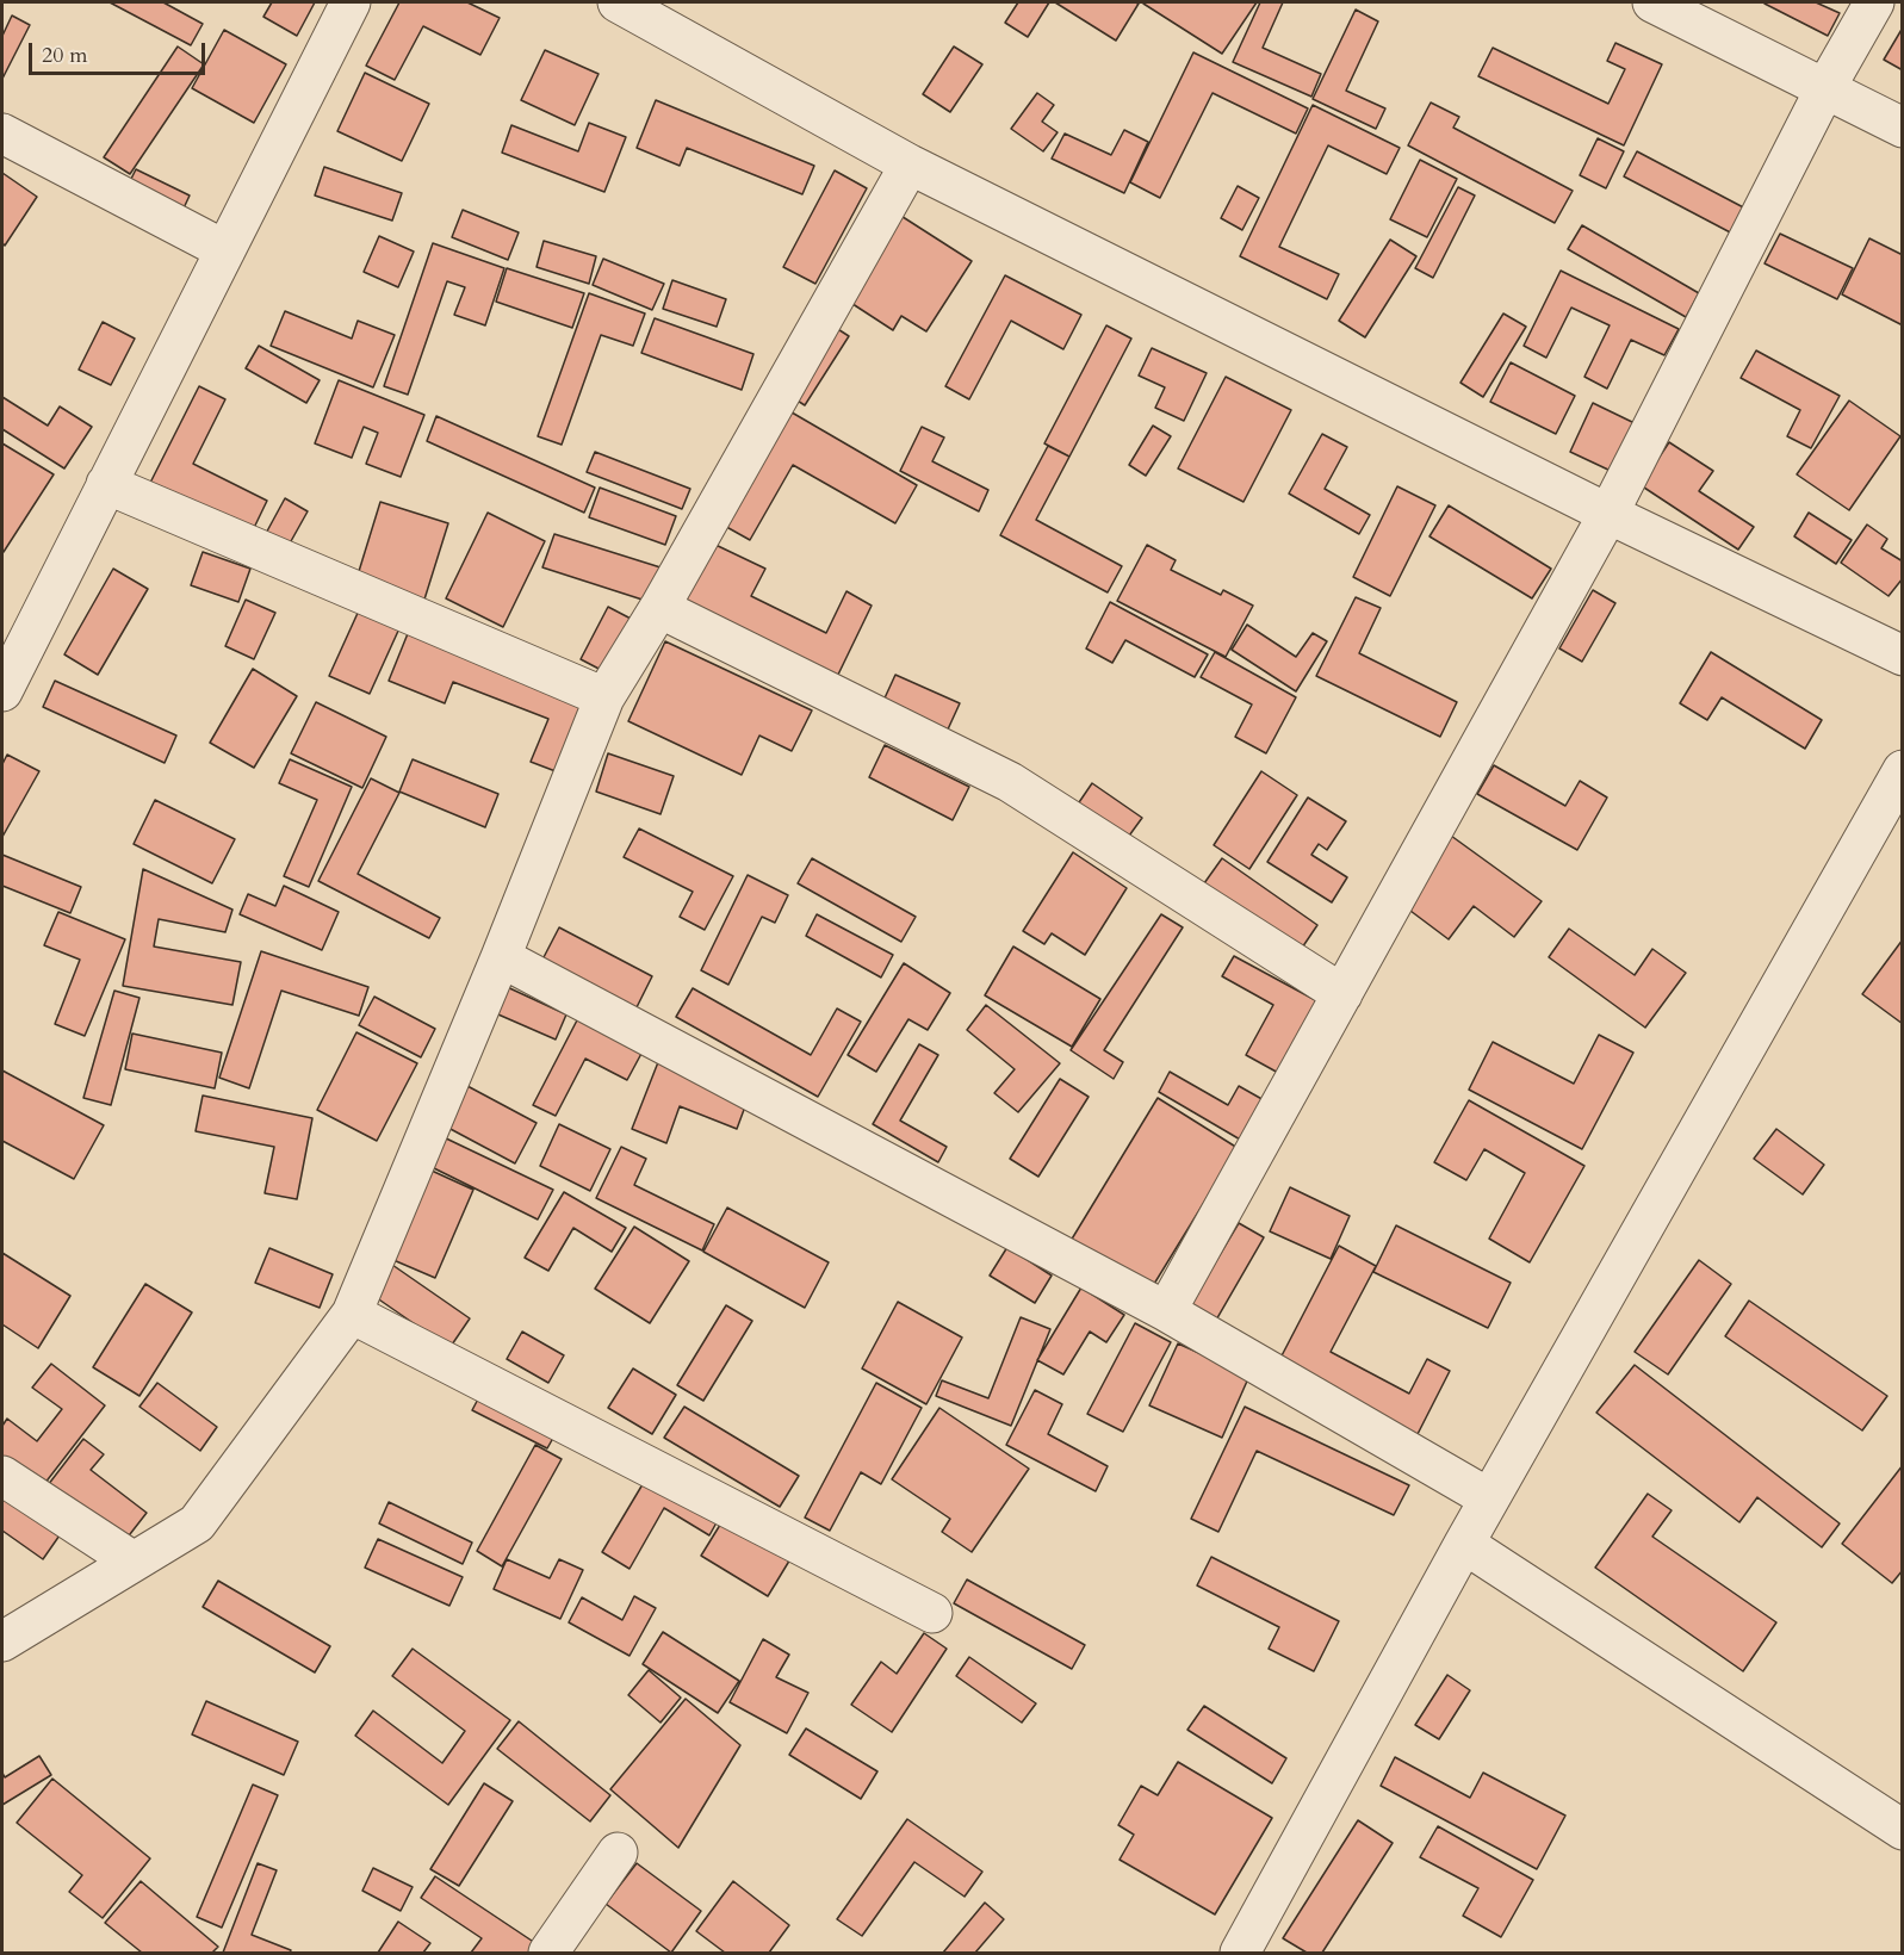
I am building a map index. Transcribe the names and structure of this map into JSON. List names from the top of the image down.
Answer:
{
  "scale_bar": "20 m"
}
